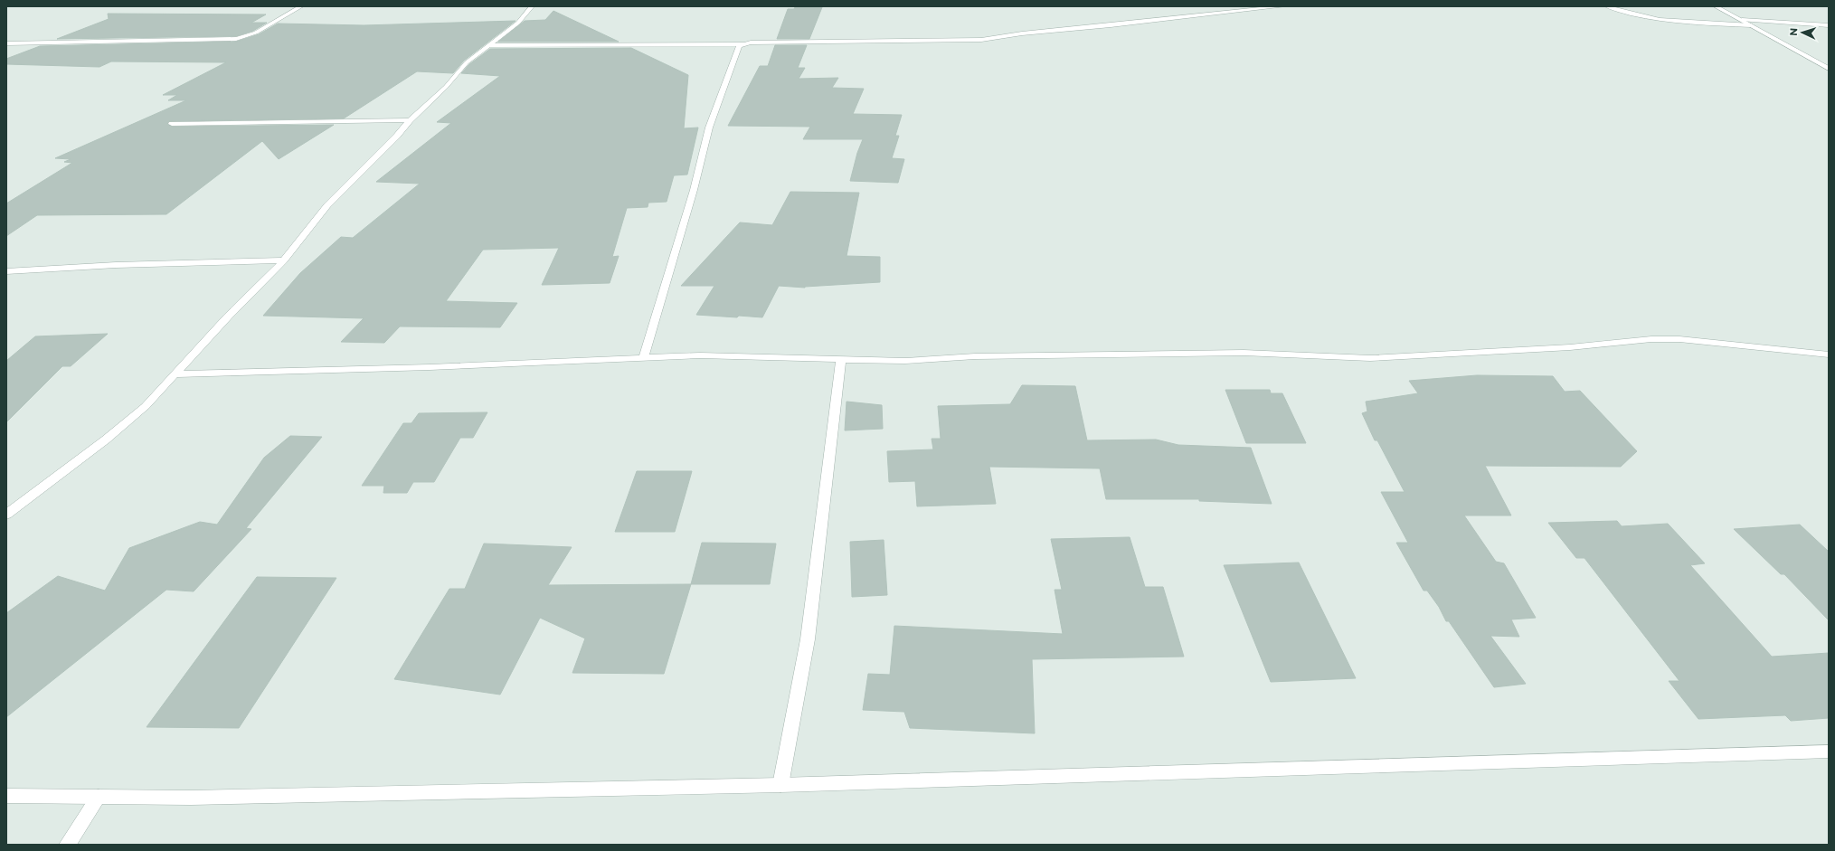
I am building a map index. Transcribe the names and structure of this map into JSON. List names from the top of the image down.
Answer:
{
  "north": "left"
}
